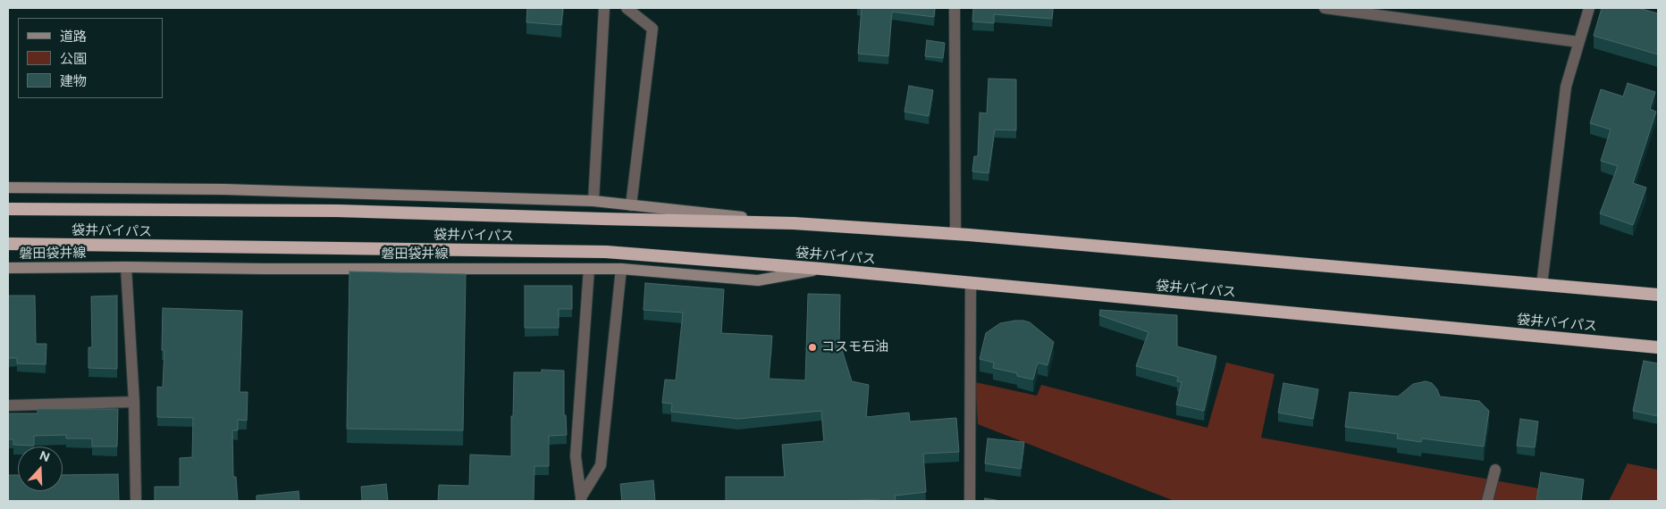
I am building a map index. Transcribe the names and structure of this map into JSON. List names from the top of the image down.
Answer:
{
  "streets": {
    "highway": ["袋井バイパス"],
    "main road": ["磐田袋井線"]
  },
  "crossings": [
    ["袋井バイパス", "磐田袋井線"]
  ],
  "places": ["コスモ石油"],
  "legend": ["道路", "公園", "建物"],
  "north": "top"
}
